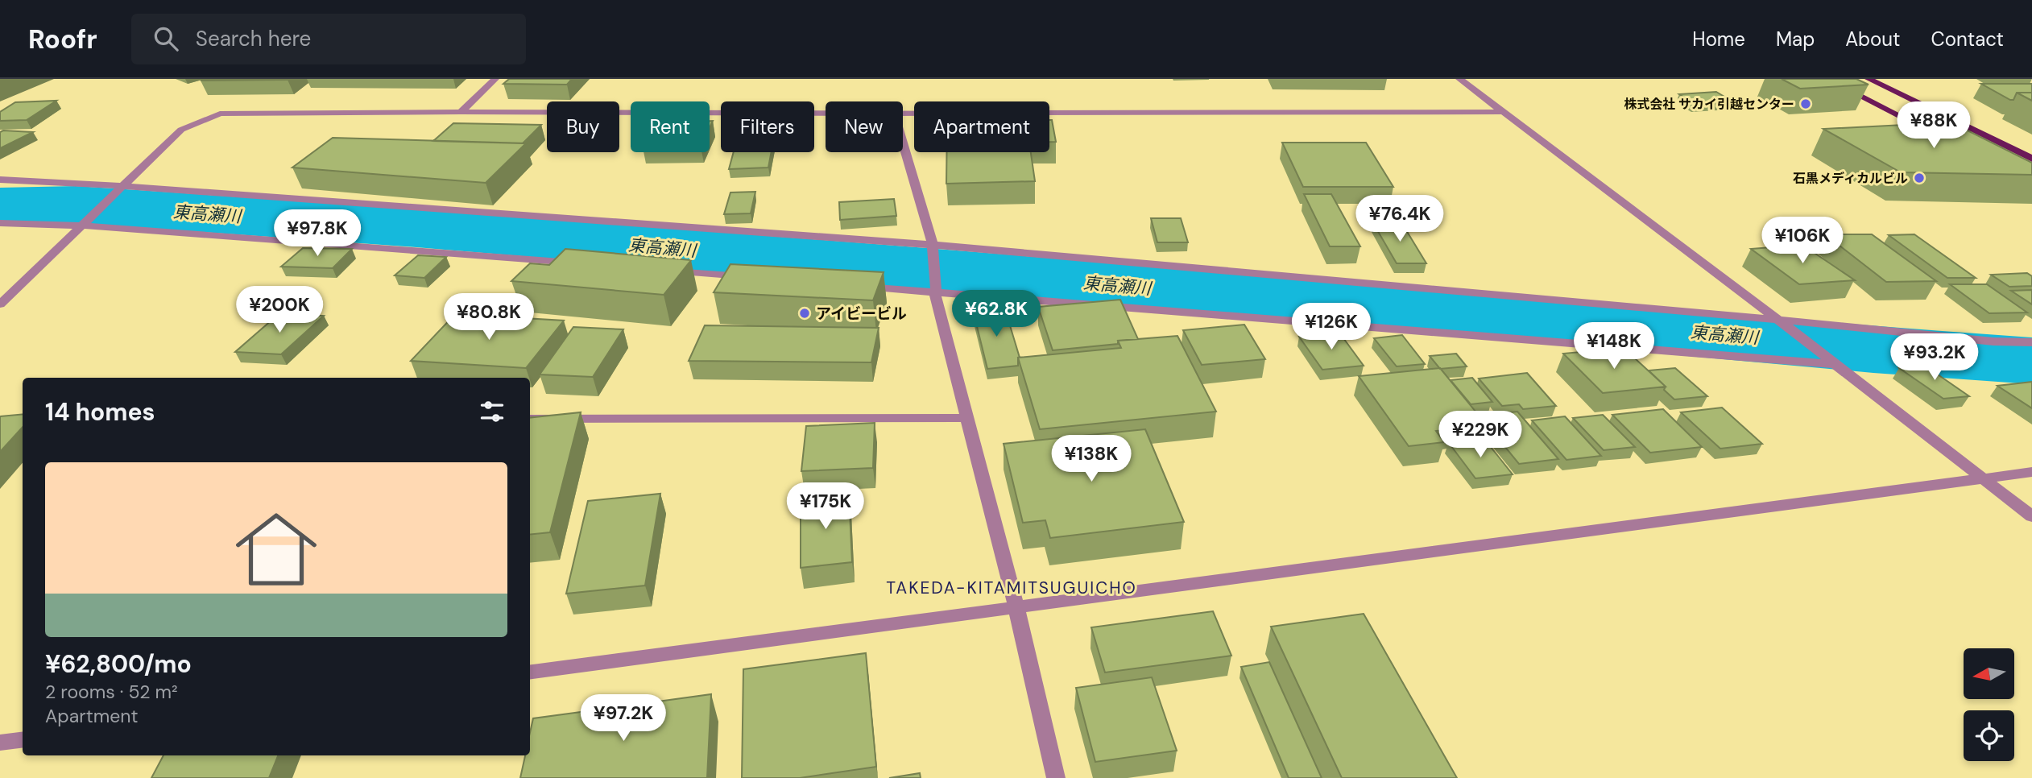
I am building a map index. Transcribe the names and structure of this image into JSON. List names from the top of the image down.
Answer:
{
  "districts": ["TAKEDA-KITAMITSUGUICHO"],
  "water": ["東高瀬川"],
  "places": ["株式会社 サカイ引越センター", "石黒メディカルビル", "アイビービル"],
  "north": "left",
  "page": {
    "header": "Roofr",
    "search": "Search here",
    "nav": [
      "Home",
      "Map",
      "About",
      "Contact"
    ],
    "price": [
      "¥88K",
      "¥76.4K",
      "¥97.8K",
      "¥106K",
      "¥200K",
      "¥62.8K",
      "¥80.8K",
      "¥126K",
      "¥148K",
      "¥93.2K",
      "¥229K",
      "¥138K",
      "¥175K",
      "¥97.2K"
    ],
    "chip": [
      "Buy",
      "Rent",
      "Filters",
      "New",
      "Apartment"
    ],
    "heading": "14 homes",
    "list": [
      {
        "name": "¥62,800/mo",
        "note": "2 rooms · 52 m² · Apartment"
      }
    ]
  }
}
